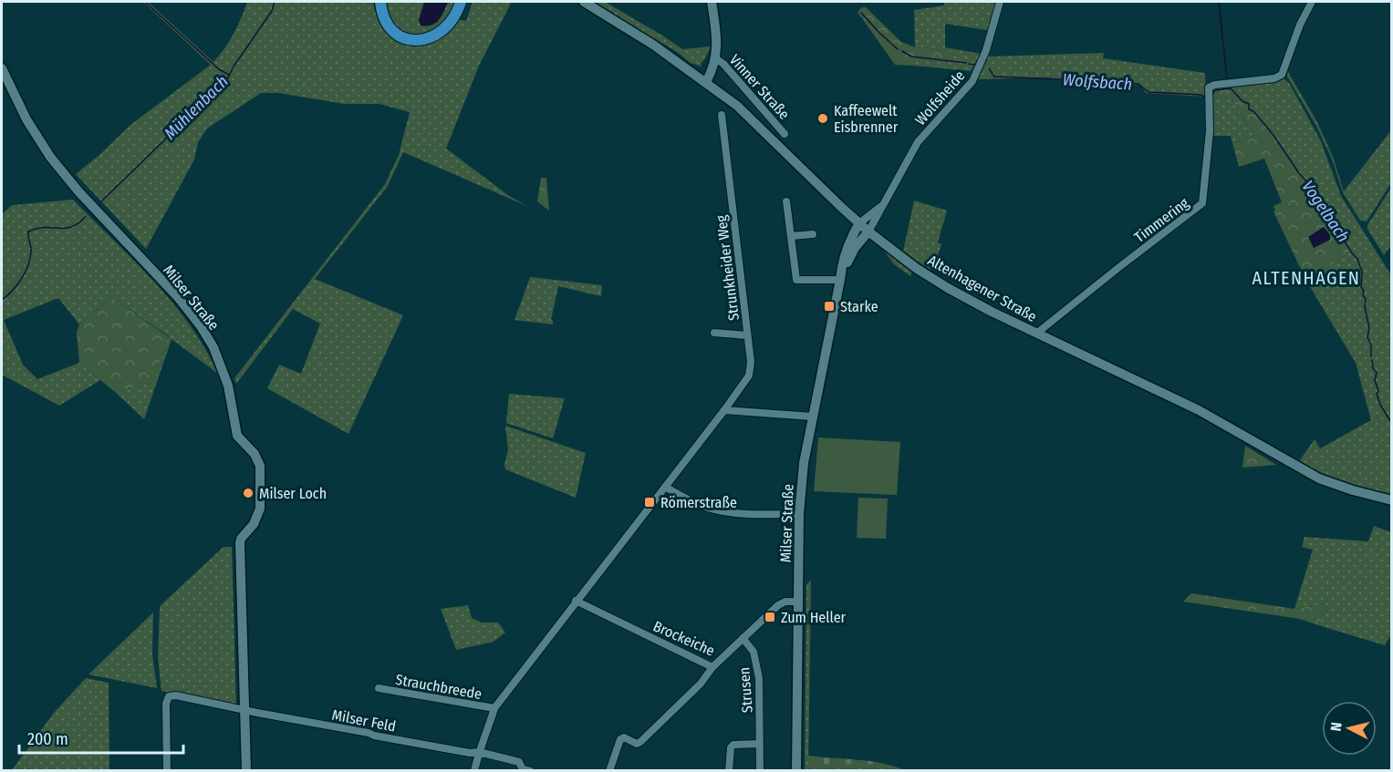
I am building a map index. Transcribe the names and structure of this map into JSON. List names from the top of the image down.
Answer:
{
  "streets": {
    "main road": ["Vinner Straße", "Altenhagener Straße", "Milser Straße"],
    "street": [
      "Wolfsheide",
      "Timmering",
      "Strunkheider Weg",
      "Brockeiche",
      "Strauchbreede",
      "Strusen",
      "Milser Feld"
    ]
  },
  "crossings": [
    ["Vinner Straße", "Altenhagener Straße"],
    ["Wolfsheide", "Altenhagener Straße"],
    ["Wolfsheide", "Milser Straße"],
    ["Timmering", "Altenhagener Straße"],
    ["Altenhagener Straße", "Milser Straße"],
    ["Milser Straße", "Brockeiche"],
    ["Milser Straße", "Milser Feld"],
    ["Brockeiche", "Strusen"]
  ],
  "districts": ["ALTENHAGEN"],
  "water": ["Wolfsbach", "Mühlenbach", "Vogelbach"],
  "places": {
    "other": ["Kaffeewelt Eisbrenner", "Milser Loch"],
    "transit": ["Starke", "Römerstraße", "Zum Heller"]
  },
  "scale_bar": "200 m",
  "north": "left"
}
